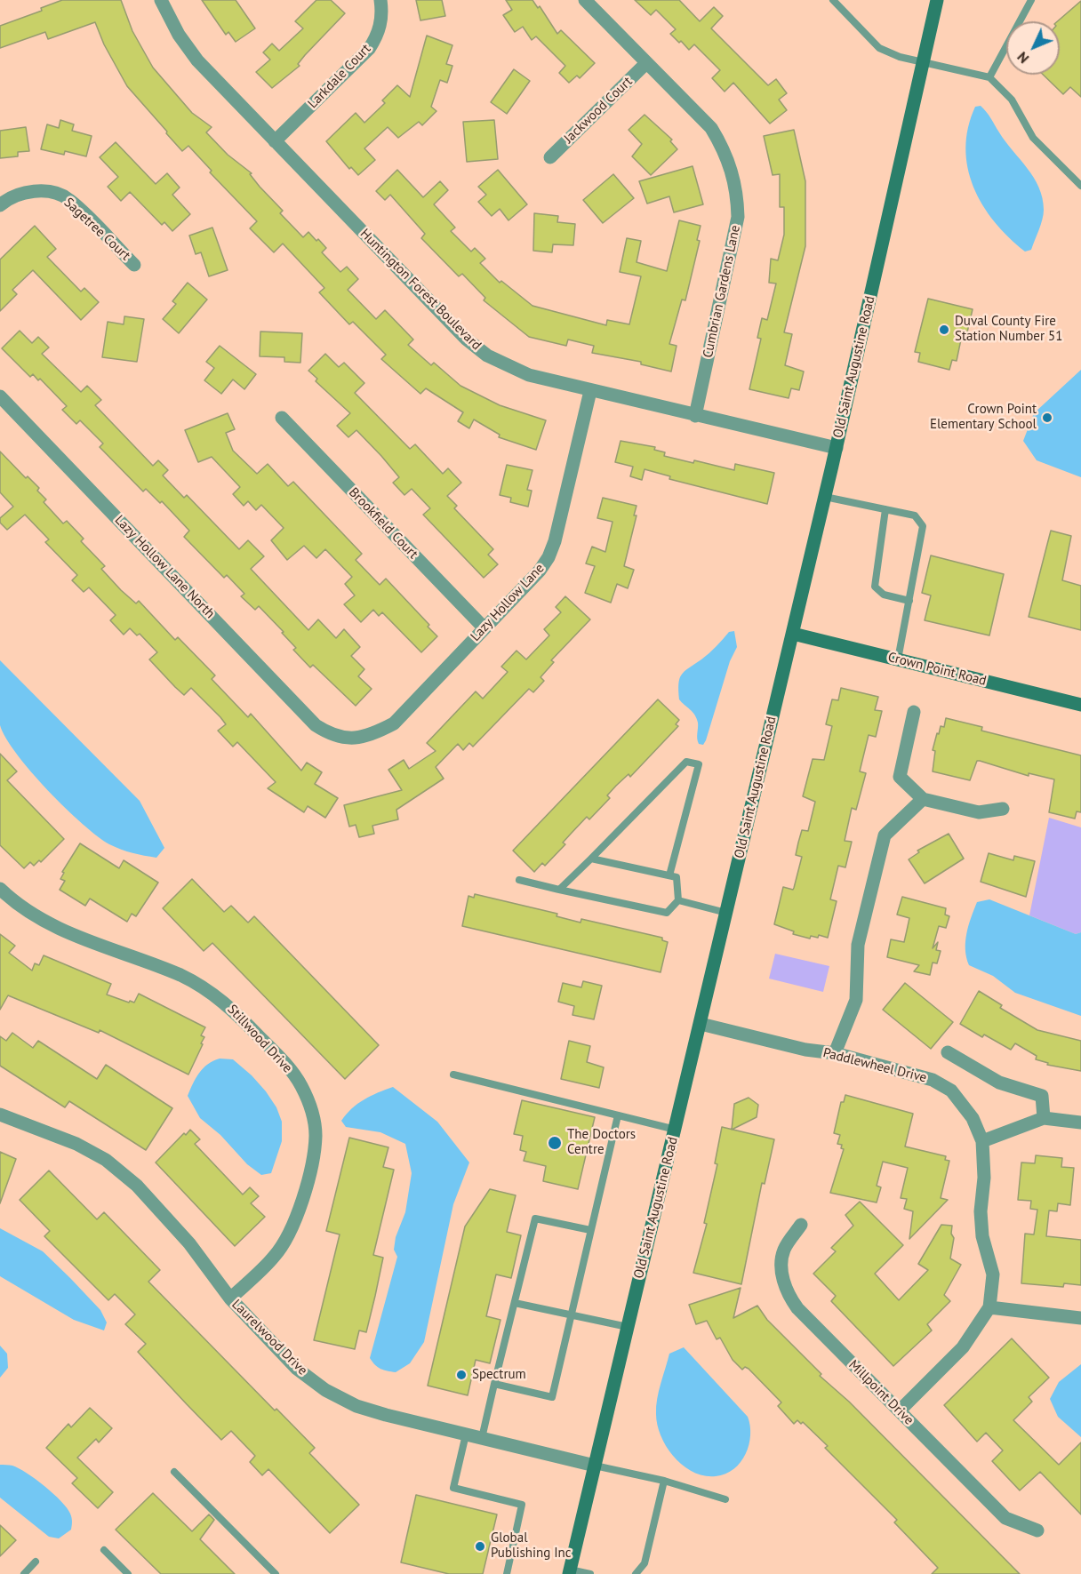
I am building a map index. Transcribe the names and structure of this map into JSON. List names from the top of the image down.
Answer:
{
  "streets": {
    "main road": ["Old Saint Augustine Road", "Crown Point Road"],
    "street": [
      "Larkdale Court",
      "Jackwood Court",
      "Sagetree Court",
      "Huntington Forest Boulevard",
      "Cumbrian Gardens Lane",
      "Brookfield Court",
      "Lazy Hollow Lane North",
      "Lazy Hollow Lane",
      "Stillwood Drive",
      "Paddlewheel Drive",
      "Laurelwood Drive",
      "Millpoint Drive"
    ]
  },
  "crossings": [
    ["Larkdale Court", "Huntington Forest Boulevard"],
    ["Jackwood Court", "Cumbrian Gardens Lane"],
    ["Huntington Forest Boulevard", "Cumbrian Gardens Lane"],
    ["Huntington Forest Boulevard", "Old Saint Augustine Road"],
    ["Huntington Forest Boulevard", "Lazy Hollow Lane"],
    ["Old Saint Augustine Road", "Crown Point Road"],
    ["Old Saint Augustine Road", "Paddlewheel Drive"],
    ["Old Saint Augustine Road", "Laurelwood Drive"],
    ["Brookfield Court", "Lazy Hollow Lane"],
    ["Lazy Hollow Lane North", "Lazy Hollow Lane"],
    ["Stillwood Drive", "Laurelwood Drive"]
  ],
  "places": [
    "Duval County Fire Station Number 51",
    "Crown Point Elementary School",
    "The Doctors Centre",
    "Spectrum",
    "Global Publishing Inc"
  ],
  "north": "bottom left"
}
